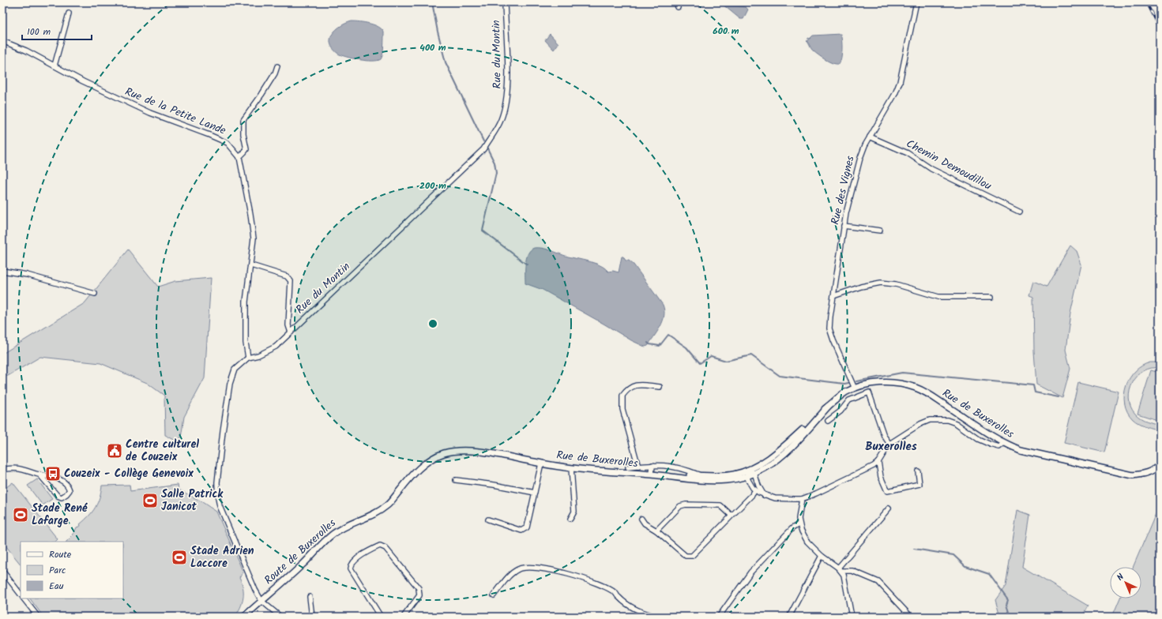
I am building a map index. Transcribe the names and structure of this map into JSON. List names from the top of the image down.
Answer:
{
  "streets": {
    "street": [
      "Rue du Montin",
      "Rue de la Petite Lande",
      "Chemin Demoudillou",
      "Rue des Vignes",
      "Rue de Buxerolles",
      "Route de Buxerolles"
    ]
  },
  "crossings": [
    ["Rue du Montin", "Rue de la Petite Lande"],
    ["Rue du Montin", "Route de Buxerolles"],
    ["Chemin Demoudillou", "Rue des Vignes"],
    ["Rue des Vignes", "Rue de Buxerolles"],
    ["Rue de Buxerolles", "Route de Buxerolles"]
  ],
  "districts": ["Buxerolles"],
  "places": {
    "public building": ["Centre culturel de Couzeix"],
    "bus stop": ["Couzeix - Collège Genevoix"],
    "sports": ["Salle Patrick Janicot", "Stade René Lafarge", "Stade Adrien Laccore"]
  },
  "legend": ["Route", "Parc", "Eau"],
  "scale_bar": "100 m",
  "north": "top left",
  "rings": ["600 m", "400 m", "200 m"]
}
